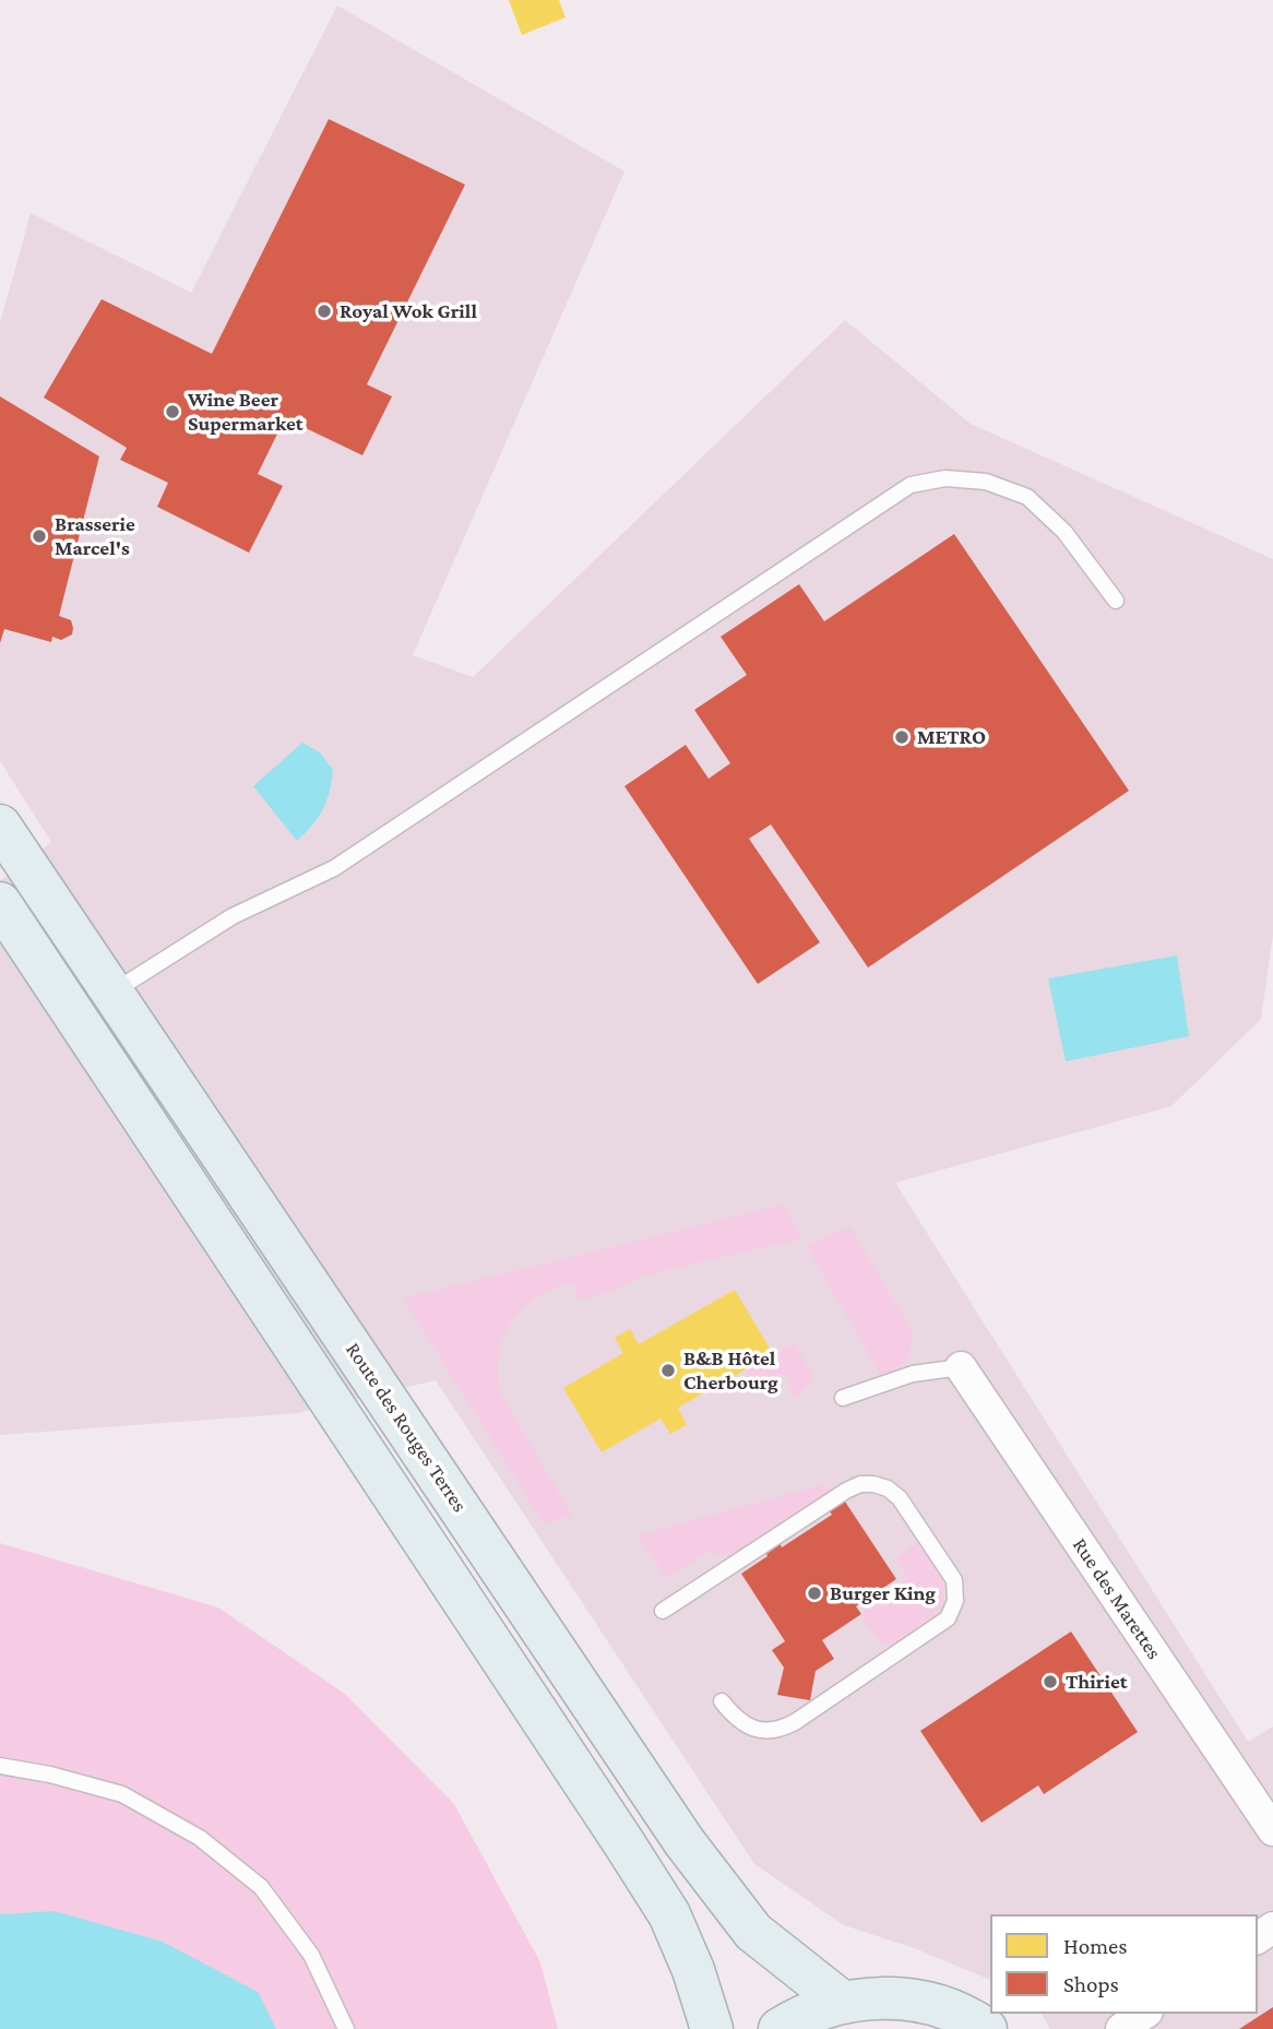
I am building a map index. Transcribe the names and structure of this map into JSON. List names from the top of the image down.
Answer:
{
  "streets": {
    "main road": ["Route des Rouges Terres"],
    "street": ["Rue des Marettes"]
  },
  "places": [
    "Royal Wok Grill",
    "Wine Beer Supermarket",
    "Brasserie Marcel's",
    "METRO",
    "B&B Hôtel Cherbourg",
    "Burger King",
    "Thiriet"
  ],
  "legend": ["Homes", "Shops"]
}
